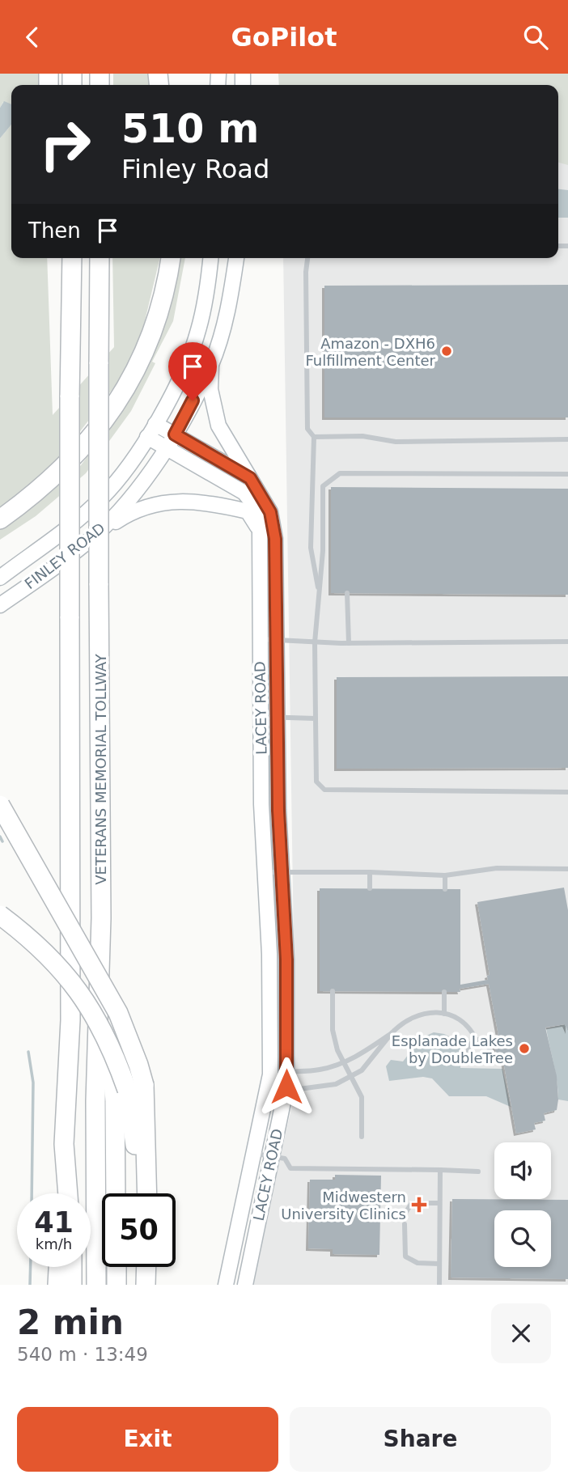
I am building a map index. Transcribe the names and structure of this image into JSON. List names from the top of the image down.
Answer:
{
  "streets": {
    "highway": ["VETERANS MEMORIAL TOLLWAY"],
    "main road": ["FINLEY ROAD", "LACEY ROAD"]
  },
  "crossings": [
    ["FINLEY ROAD", "LACEY ROAD"]
  ],
  "places": {
    "other": ["Amazon - DXH6 Fulfillment Center", "Esplanade Lakes by DoubleTree"],
    "health": ["Midwestern University Clinics"]
  },
  "page": {
    "header": "GoPilot",
    "turn": ["510 m", "Finley Road"],
    "then": "Then",
    "speed": "41 km/h",
    "limit": "50",
    "heading": ["2 min", "540 m · 13:49"],
    "buttons": ["Exit", "Share"]
  }
}
